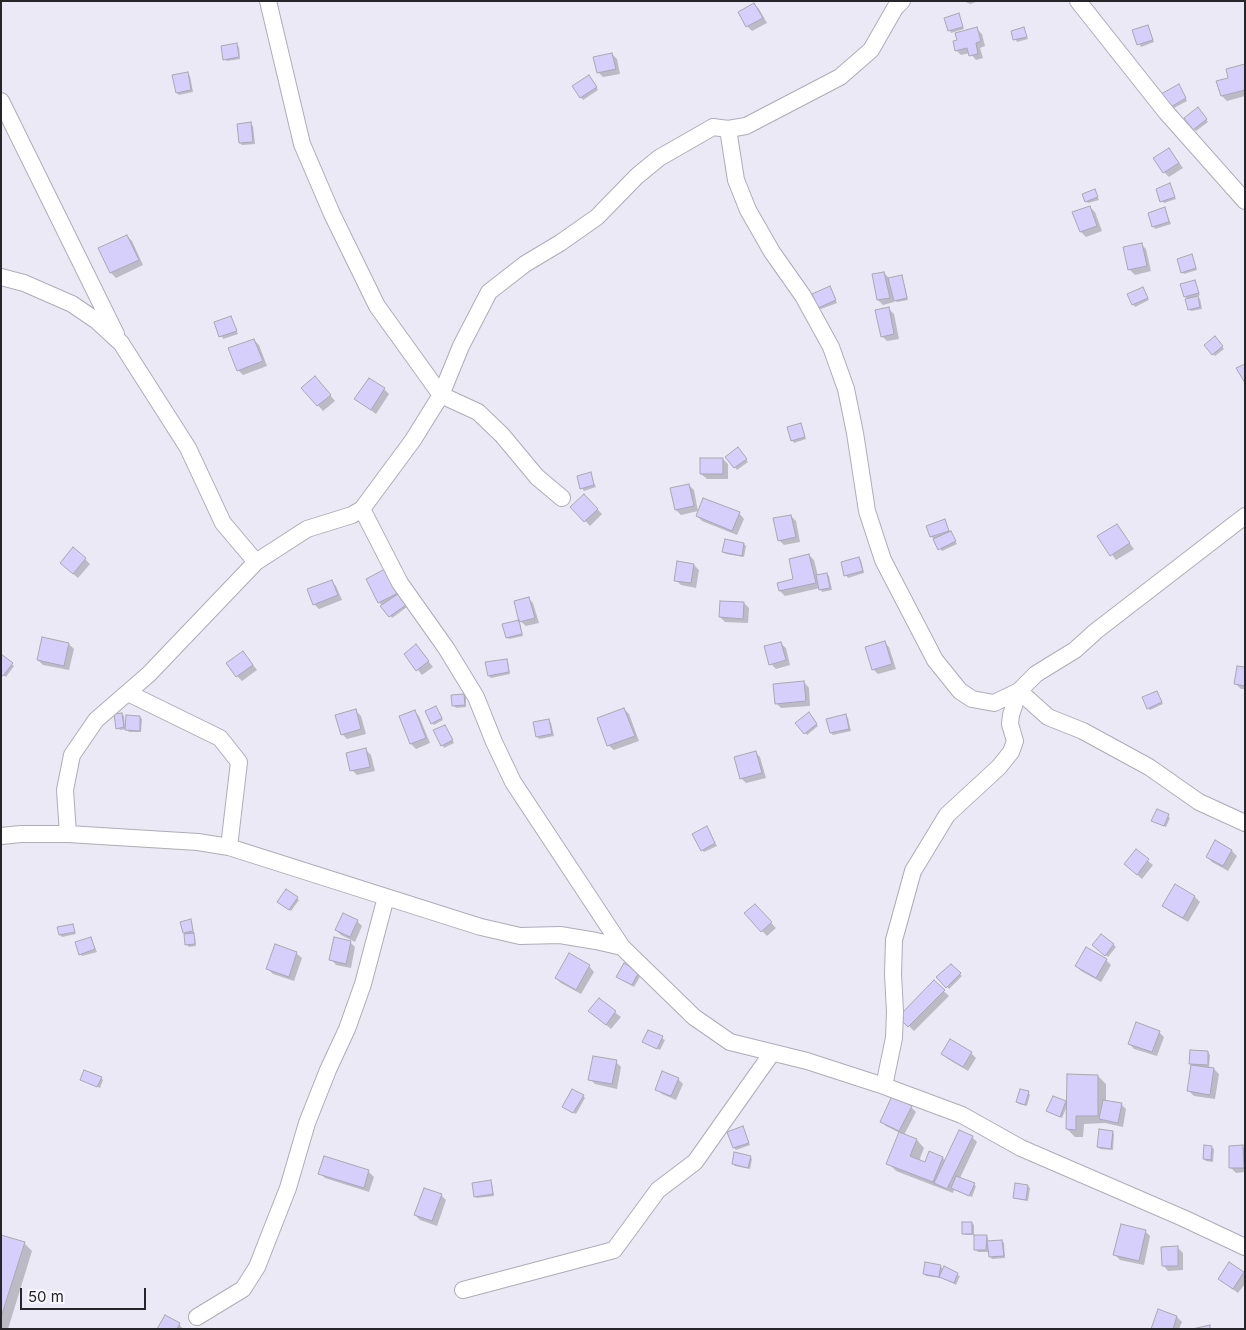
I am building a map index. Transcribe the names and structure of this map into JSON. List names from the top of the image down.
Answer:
{
  "scale_bar": "50 m"
}
